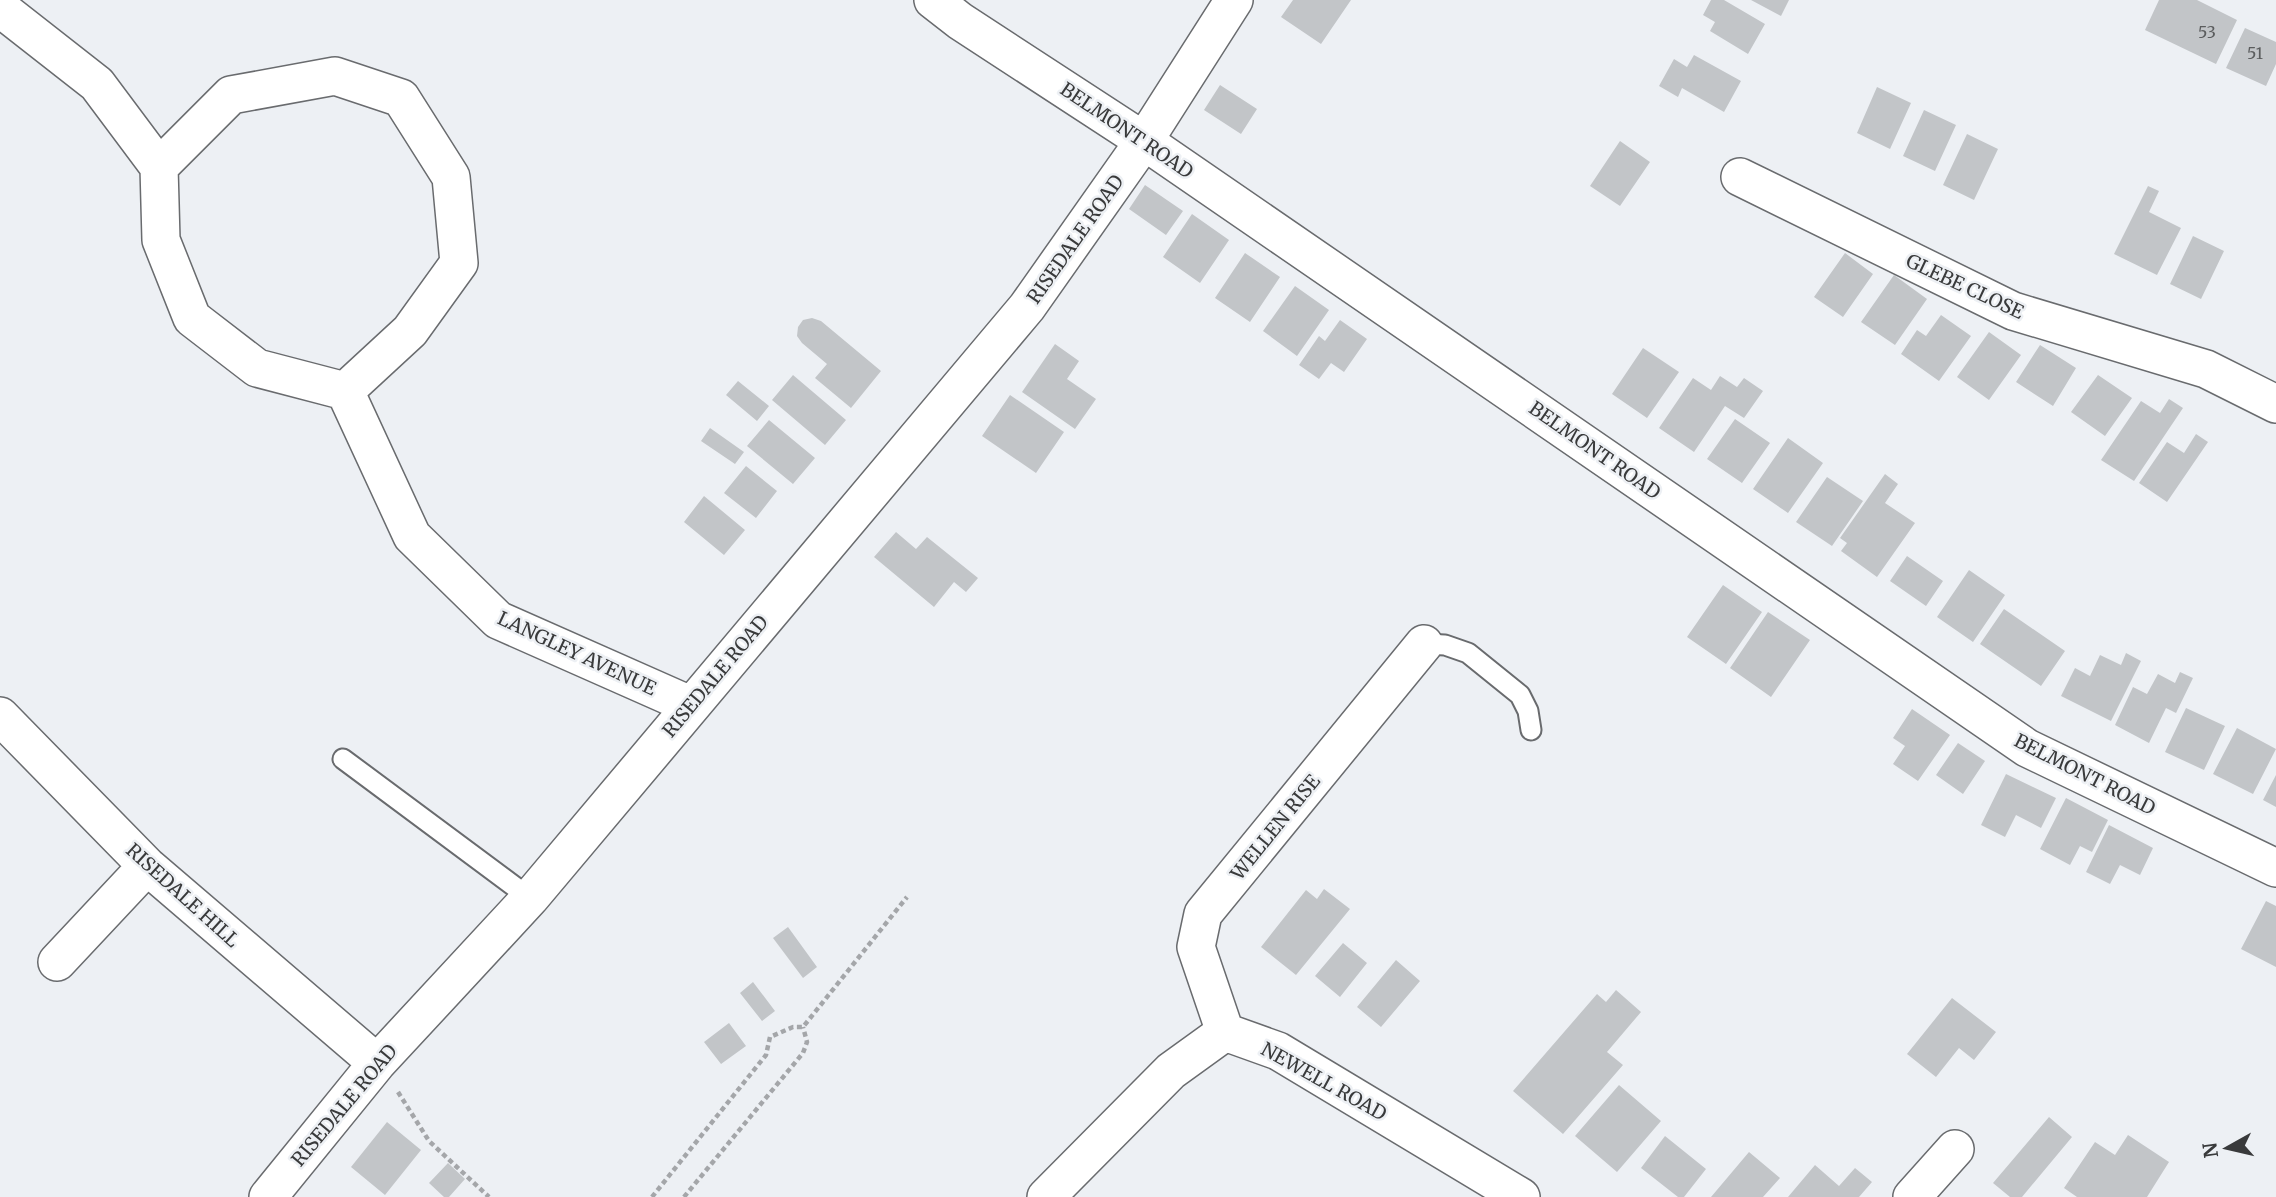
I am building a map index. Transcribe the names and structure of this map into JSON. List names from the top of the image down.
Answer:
{
  "streets": {
    "street": [
      "BELMONT ROAD",
      "RISEDALE ROAD",
      "GLEBE CLOSE",
      "LANGLEY AVENUE",
      "WELLEN RISE",
      "RISEDALE HILL",
      "NEWELL ROAD"
    ]
  },
  "crossings": [
    ["BELMONT ROAD", "RISEDALE ROAD"],
    ["RISEDALE ROAD", "LANGLEY AVENUE"],
    ["RISEDALE ROAD", "RISEDALE HILL"],
    ["WELLEN RISE", "NEWELL ROAD"]
  ],
  "house_numbers": ["53", "51"],
  "north": "left"
}
